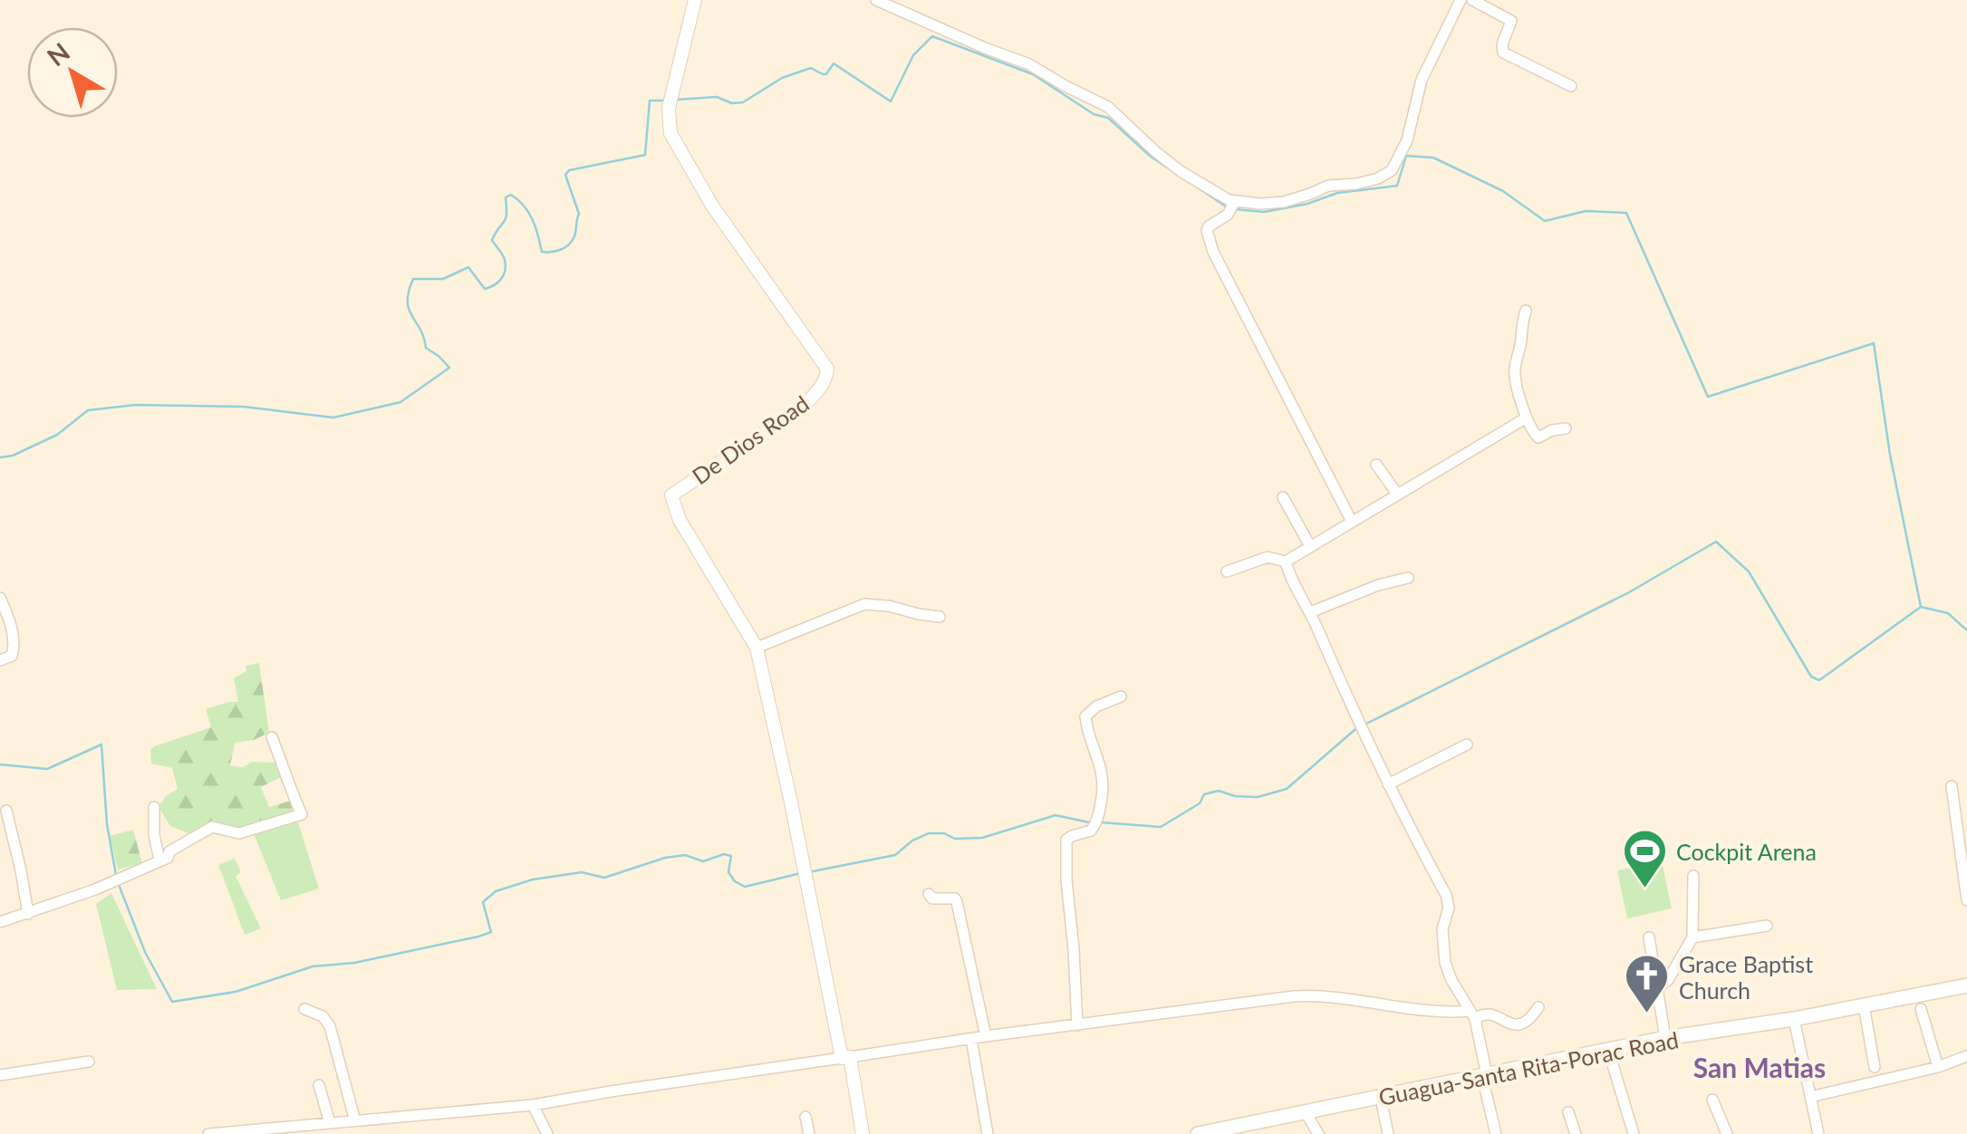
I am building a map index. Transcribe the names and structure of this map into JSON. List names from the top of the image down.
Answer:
{
  "streets": {
    "main road": ["Guagua-Santa Rita-Porac Road"],
    "street": ["De Dios Road"]
  },
  "districts": ["San Matias"],
  "places": {
    "sports": ["Cockpit Arena"],
    "church": ["Grace Baptist Church"]
  },
  "north": "top left"
}
